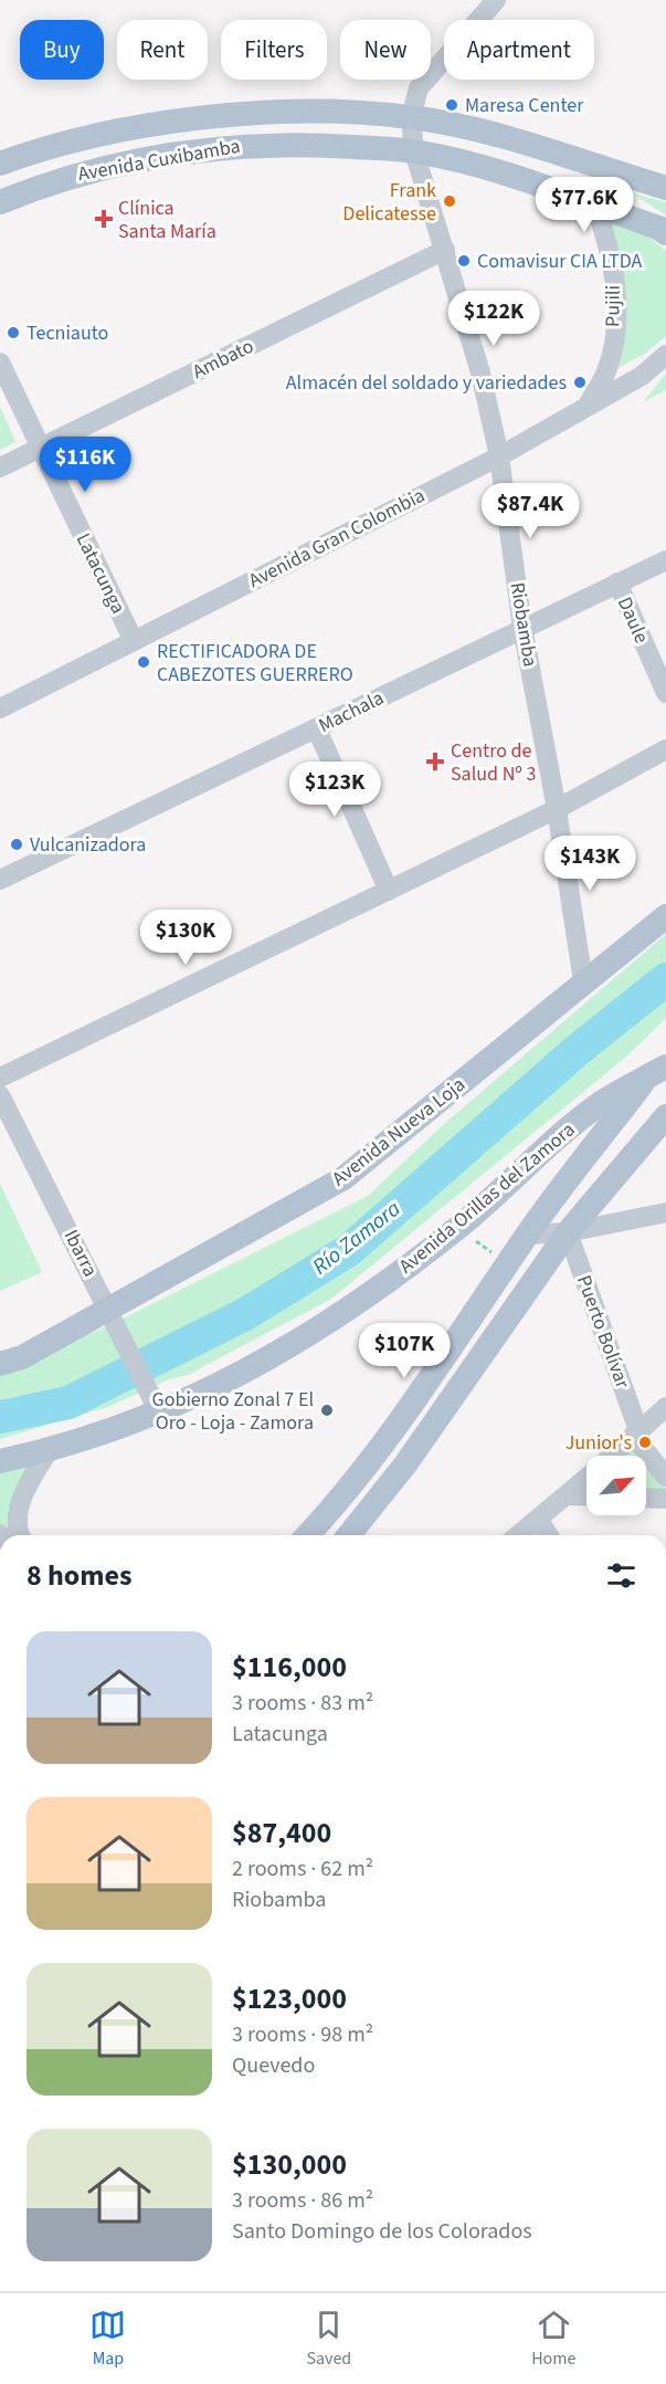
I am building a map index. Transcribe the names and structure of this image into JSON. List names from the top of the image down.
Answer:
{
  "streets": {
    "main road": ["Avenida Cuxibamba", "Avenida Nueva Loja", "Avenida Orillas del Zamora"],
    "street": [
      "Pujili",
      "Ambato",
      "Avenida Gran Colombia",
      "Latacunga",
      "Daule",
      "Riobamba",
      "Machala",
      "Ibarra",
      "Puerto Bolívar"
    ]
  },
  "crossings": [
    ["Avenida Cuxibamba", "Pujili"],
    ["Avenida Cuxibamba", "Riobamba"],
    ["Pujili", "Avenida Gran Colombia"],
    ["Ambato", "Latacunga"],
    ["Ambato", "Riobamba"],
    ["Avenida Gran Colombia", "Latacunga"],
    ["Avenida Gran Colombia", "Riobamba"],
    ["Daule", "Machala"],
    ["Riobamba", "Machala"],
    ["Riobamba", "Avenida Nueva Loja"],
    ["Avenida Nueva Loja", "Ibarra"],
    ["Avenida Orillas del Zamora", "Ibarra"]
  ],
  "water": ["Río Zamora"],
  "places": {
    "other": [
      "Maresa Center",
      "Frank Delicatesse",
      "Comavisur CIA LTDA",
      "Tecniauto",
      "Almacén del soldado y variedades",
      "RECTIFICADORA DE CABEZOTES GUERRERO",
      "Vulcanizadora",
      "Gobierno Zonal 7 El Oro - Loja - Zamora",
      "Junior's"
    ],
    "health": ["Clínica Santa María", "Centro de Salud Nº 3"]
  },
  "north": "top right",
  "page": {
    "chip": [
      "Buy",
      "Rent",
      "Filters",
      "New",
      "Apartment"
    ],
    "price": [
      "$77.6K",
      "$122K",
      "$116K",
      "$87.4K",
      "$123K",
      "$143K",
      "$130K",
      "$107K"
    ],
    "heading": "8 homes",
    "list": [
      {
        "name": "$116,000",
        "note": "3 rooms · 83 m² · Latacunga"
      },
      {
        "name": "$87,400",
        "note": "2 rooms · 62 m² · Riobamba"
      },
      {
        "name": "$123,000",
        "note": "3 rooms · 98 m² · Quevedo"
      },
      {
        "name": "$130,000",
        "note": "3 rooms · 86 m² · Santo Domingo de los Colorados"
      }
    ],
    "tabs": ["Map", "Saved", "Home"]
  }
}
